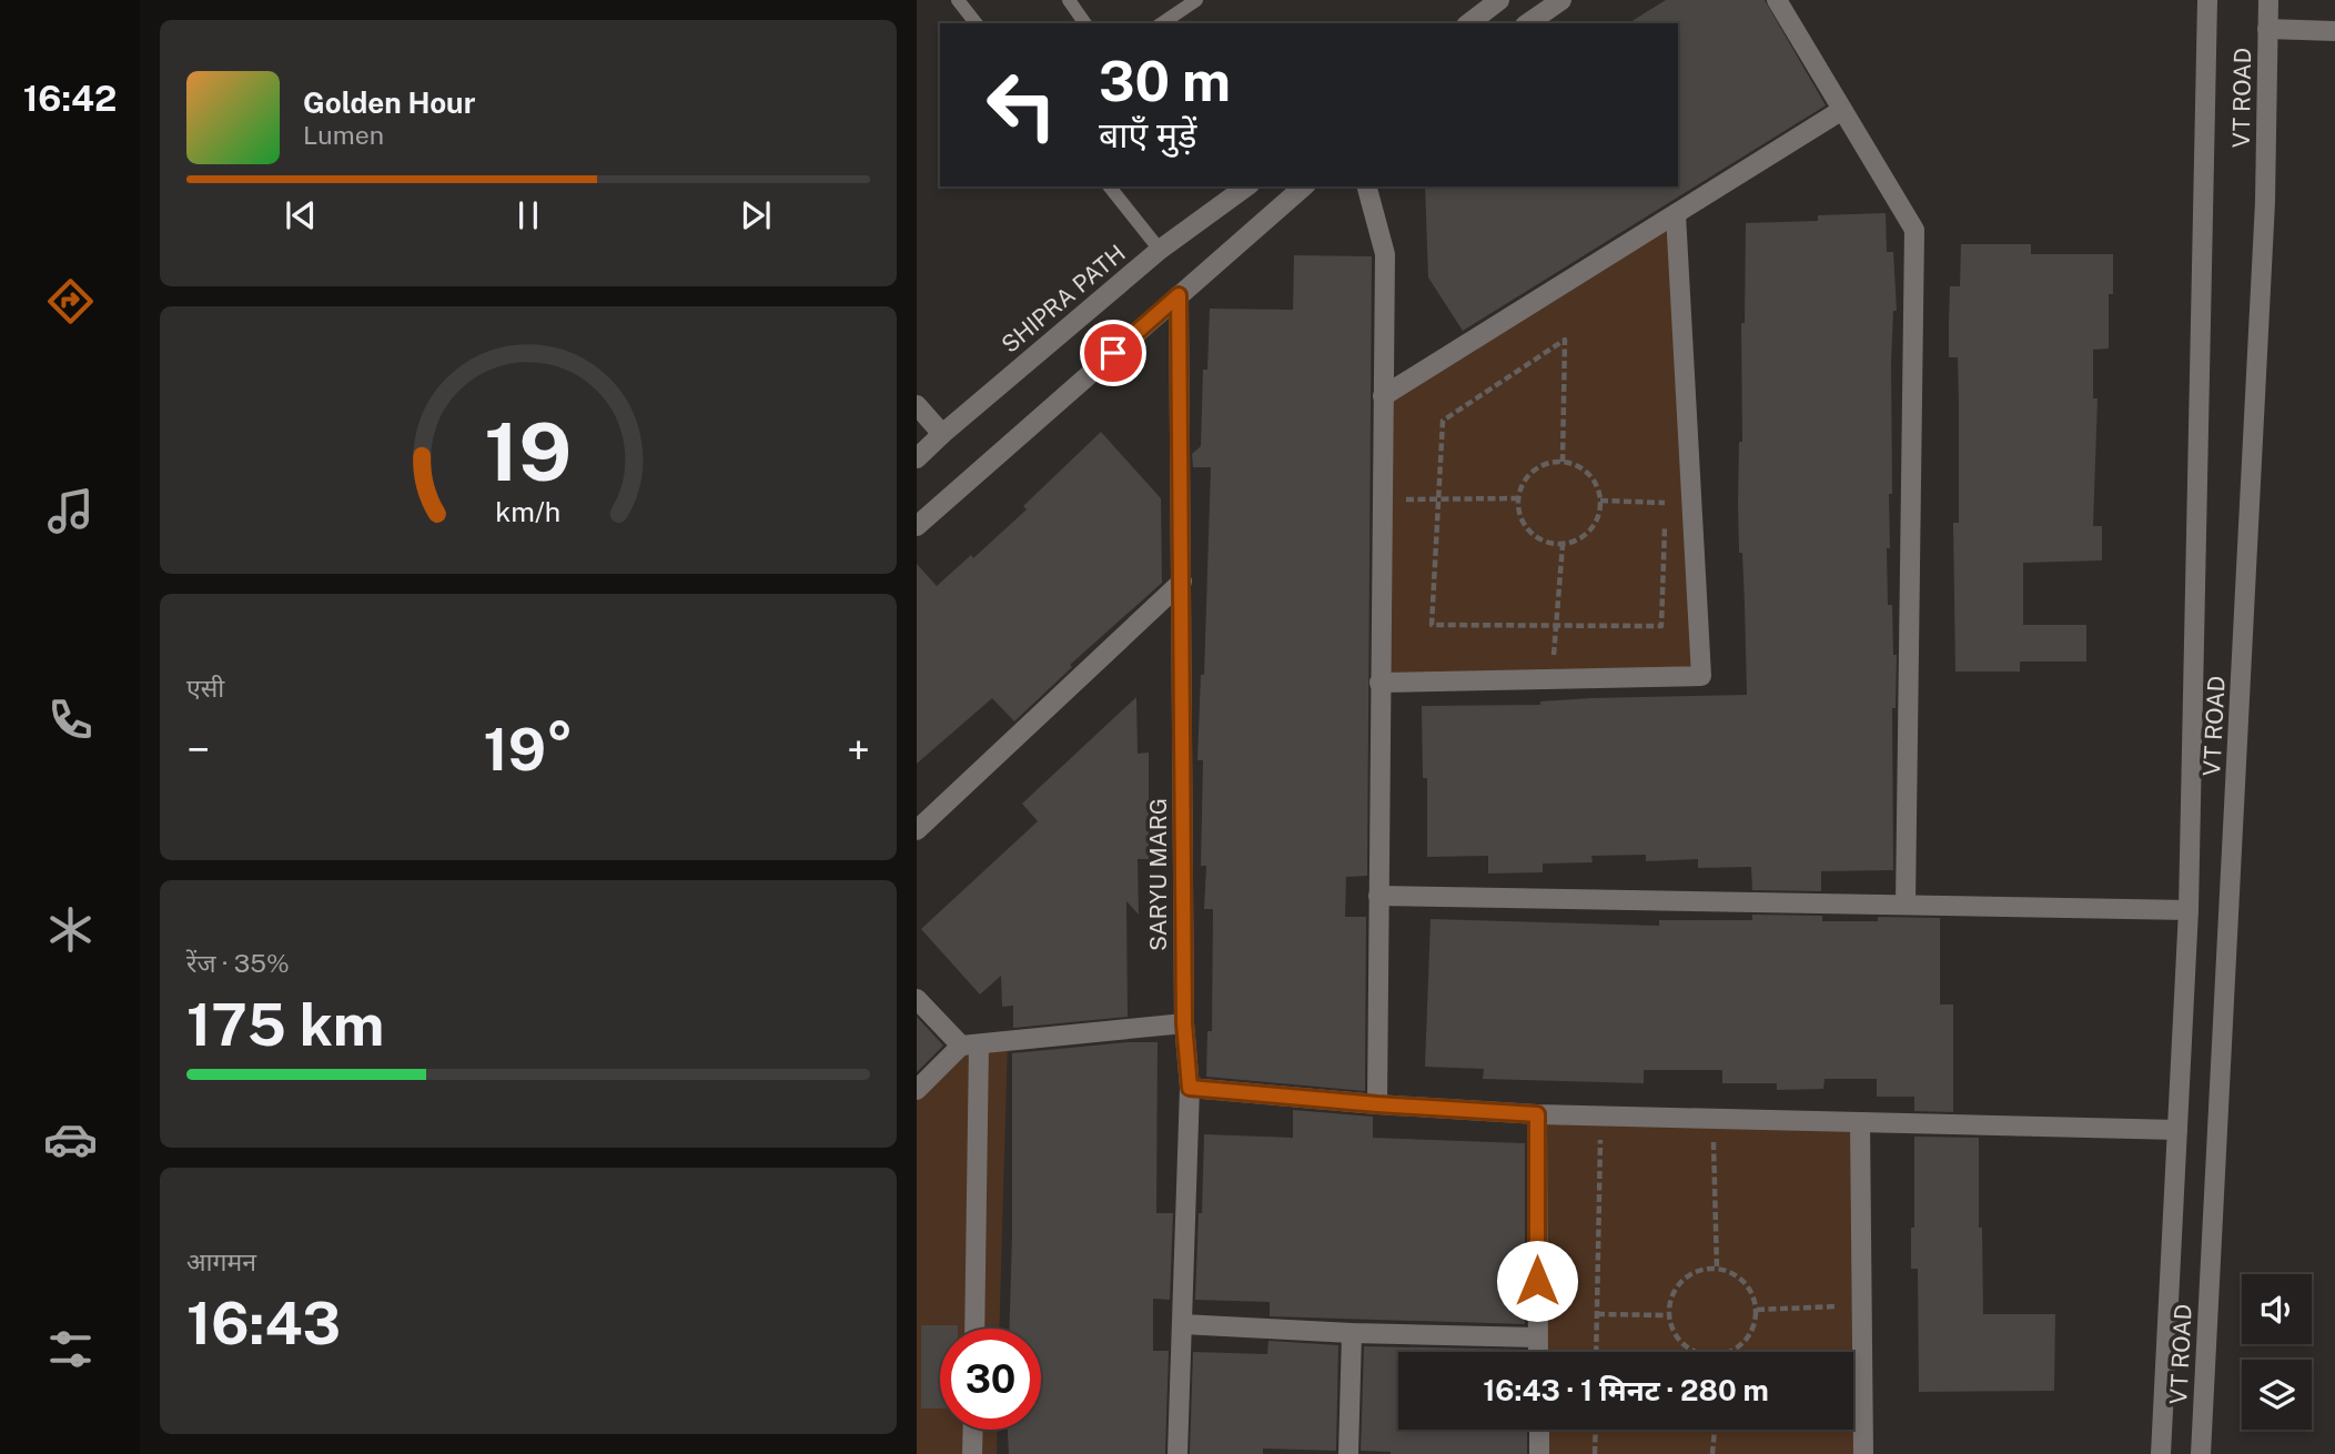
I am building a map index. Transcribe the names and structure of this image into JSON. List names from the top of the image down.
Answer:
{
  "streets": {
    "street": ["VT ROAD", "SHIPRA PATH", "SARYU MARG"]
  },
  "page": {
    "tabs": "16:42",
    "turn": ["30 m", "बाएँ मुड़ें"],
    "song": ["Golden Hour", "Lumen"],
    "tile": [
      "एसी",
      ["रेंज · 35%", "175 km"],
      ["आगमन", "16:43"]
    ],
    "heat": ["−", "19°", "+"],
    "limit": "30",
    "trip": "16:43 · 1 मिनट · 280 m",
    "gauge": ["19", "km/h"]
  }
}
